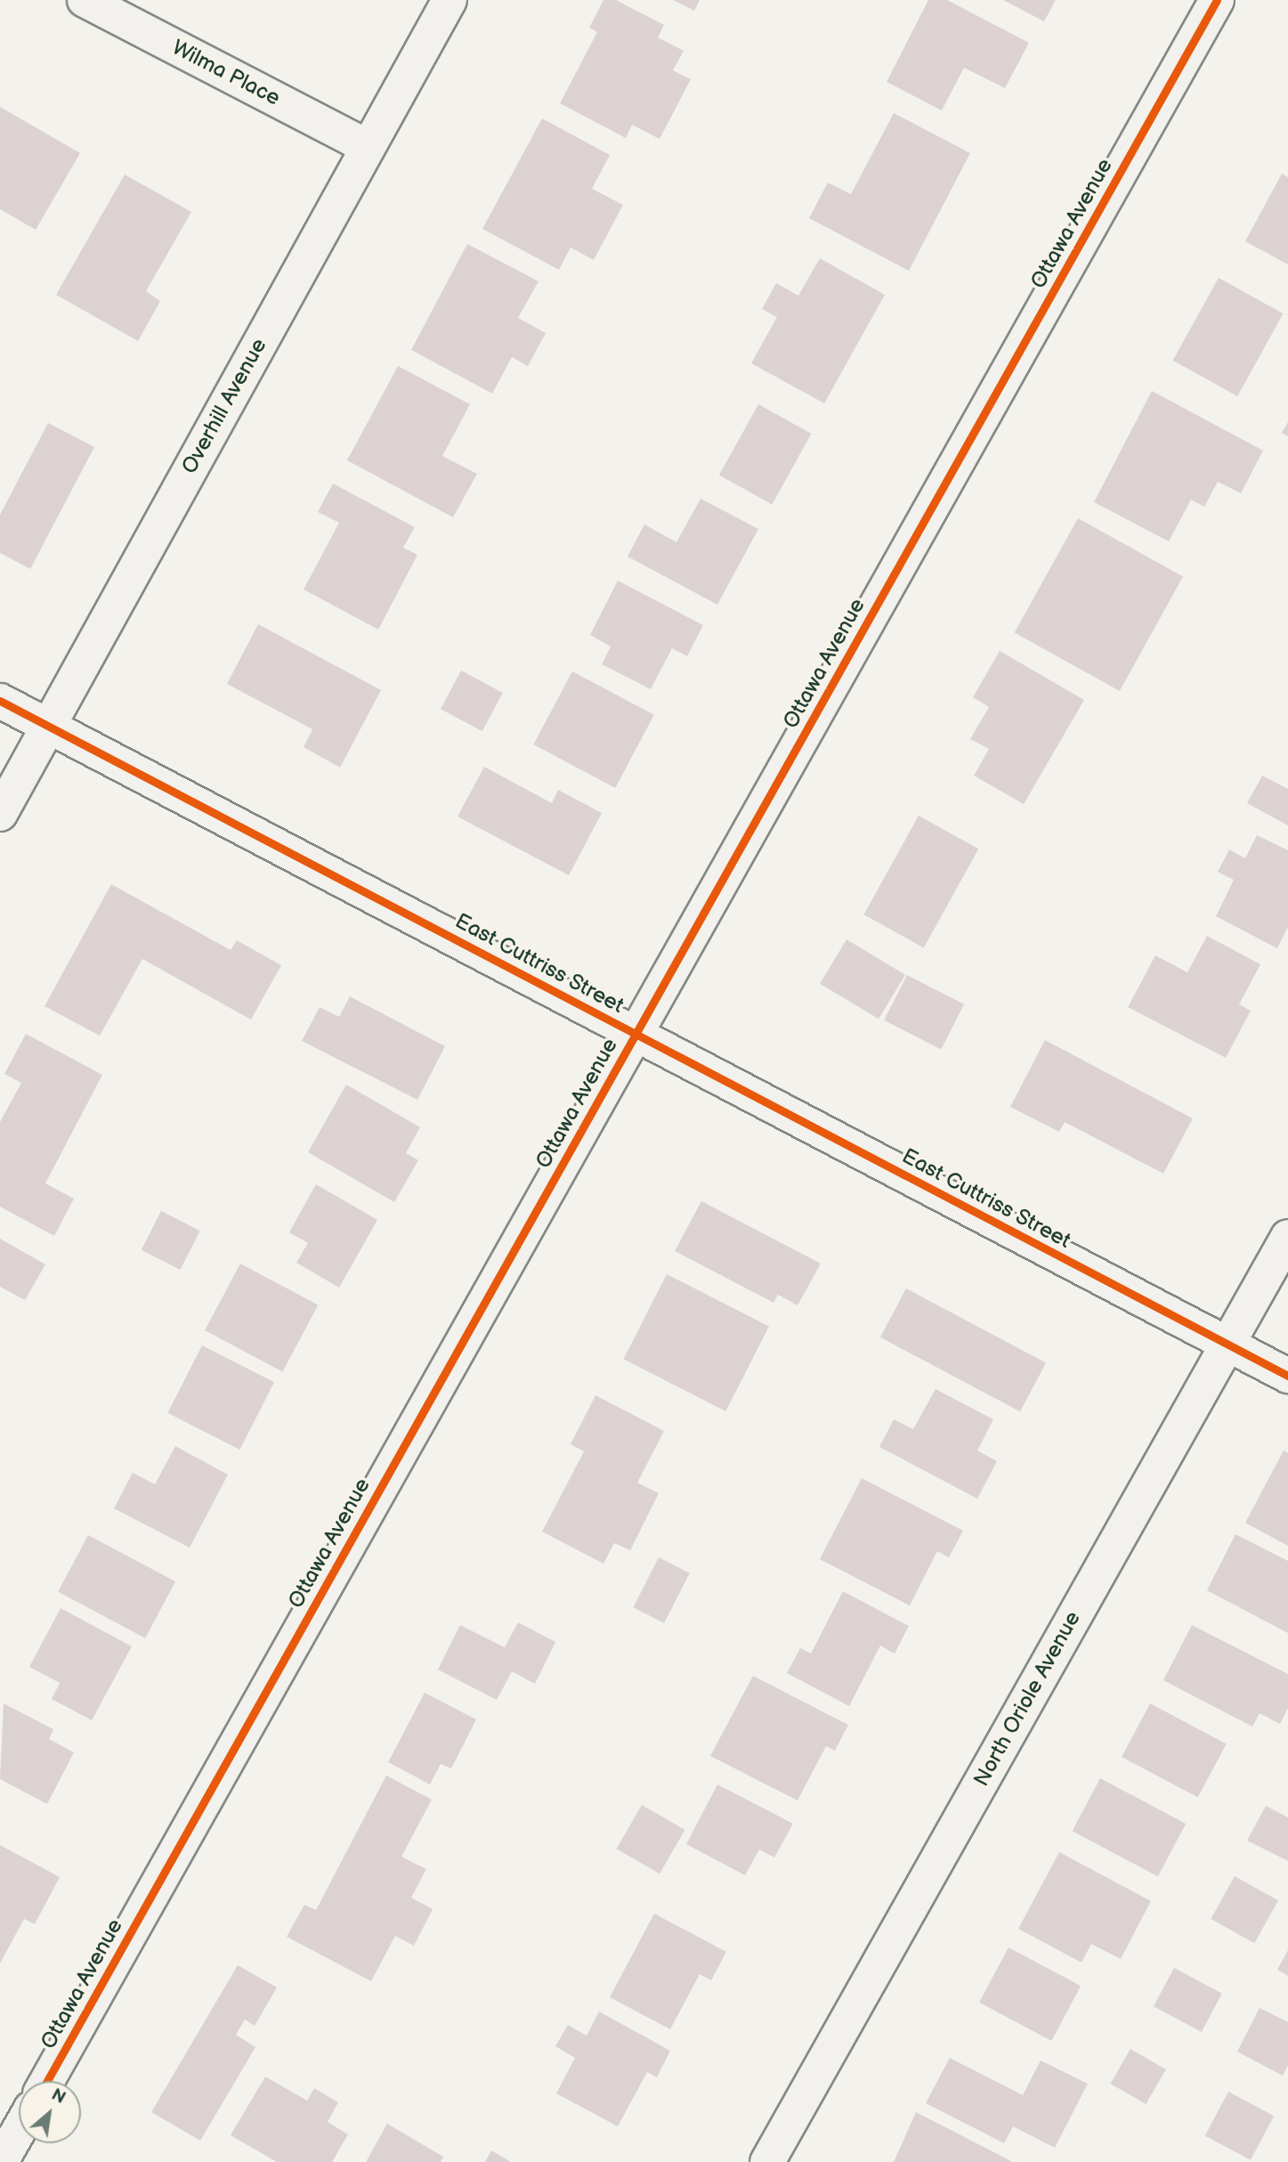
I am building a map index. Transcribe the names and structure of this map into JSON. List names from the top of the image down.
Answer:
{
  "streets": {
    "street": [
      "Wilma Place",
      "Ottawa Avenue",
      "Overhill Avenue",
      "East Cuttriss Street",
      "North Oriole Avenue"
    ]
  },
  "crossings": [
    ["Wilma Place", "Overhill Avenue"],
    ["Ottawa Avenue", "East Cuttriss Street"],
    ["Overhill Avenue", "East Cuttriss Street"],
    ["East Cuttriss Street", "North Oriole Avenue"]
  ],
  "north": "top right"
}
